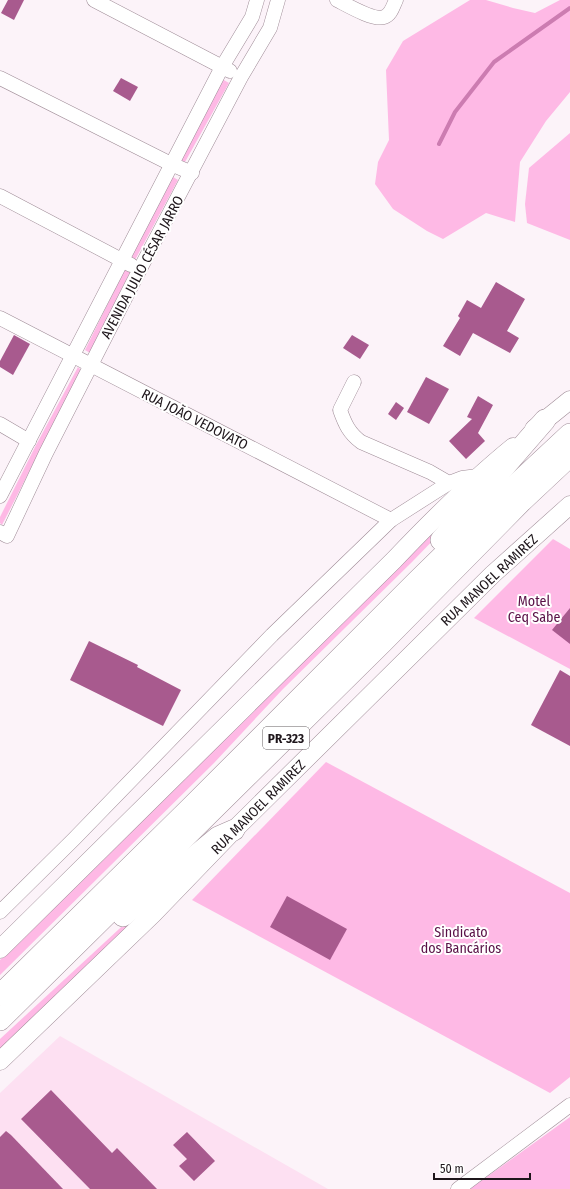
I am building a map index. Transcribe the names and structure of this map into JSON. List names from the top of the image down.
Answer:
{
  "streets": {
    "highway": ["PR-323"],
    "main road": ["RUA MANOEL RAMIREZ"],
    "street": ["AVENIDA JULIO CÉSAR JARRO", "RUA JOÃO VEDOVATO"]
  },
  "crossings": [
    ["AVENIDA JULIO CÉSAR JARRO", "RUA JOÃO VEDOVATO"]
  ],
  "parks": ["Motel Ceq Sabe", "Sindicato dos Bancários"],
  "scale_bar": "50 m"
}
